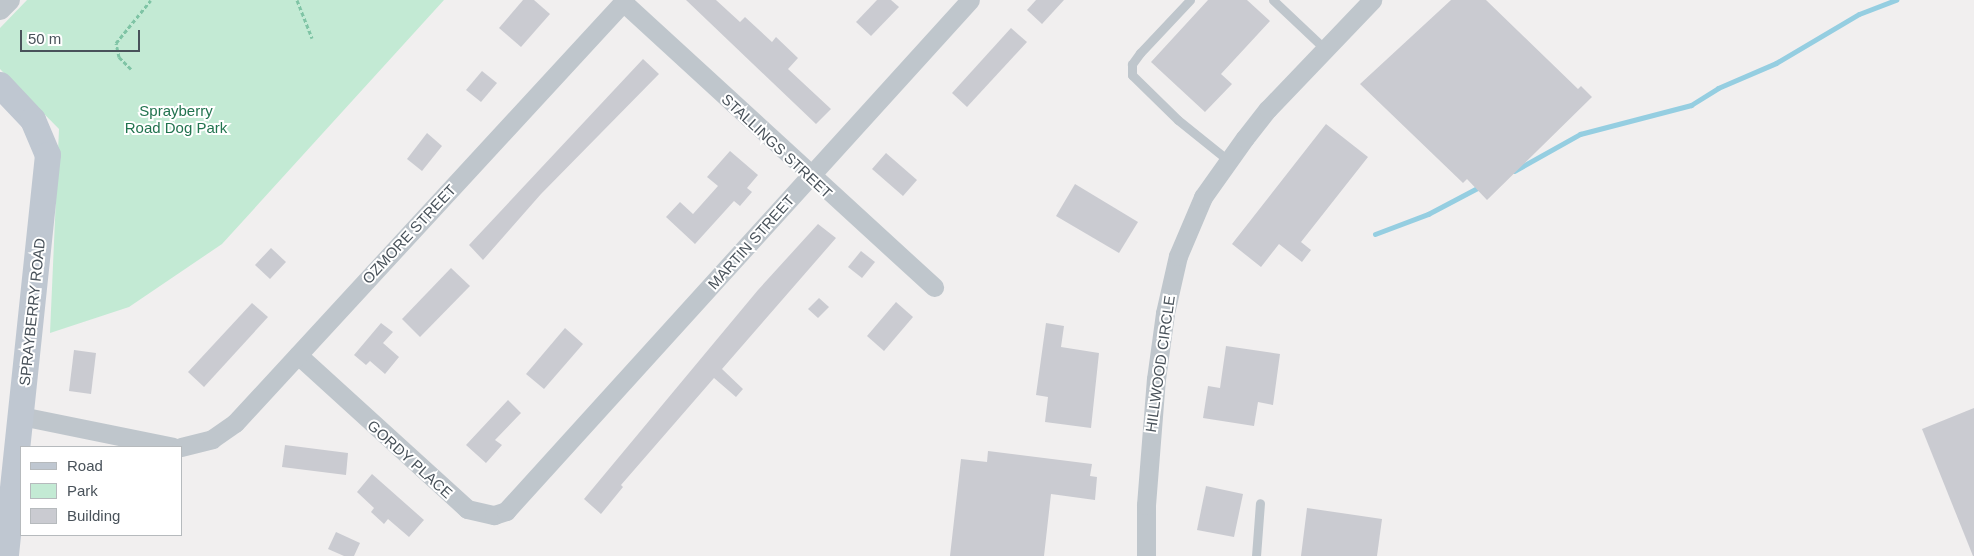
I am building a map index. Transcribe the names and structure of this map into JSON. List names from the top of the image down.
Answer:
{
  "streets": {
    "street": [
      "STALLINGS STREET",
      "OZMORE STREET",
      "MARTIN STREET",
      "SPRAYBERRY ROAD",
      "HILLWOOD CIRCLE",
      "GORDY PLACE"
    ]
  },
  "crossings": [
    ["STALLINGS STREET", "OZMORE STREET"],
    ["STALLINGS STREET", "MARTIN STREET"],
    ["OZMORE STREET", "GORDY PLACE"],
    ["MARTIN STREET", "GORDY PLACE"]
  ],
  "parks": ["Sprayberry Road Dog Park"],
  "legend": ["Road", "Park", "Building"],
  "scale_bar": "50 m"
}
